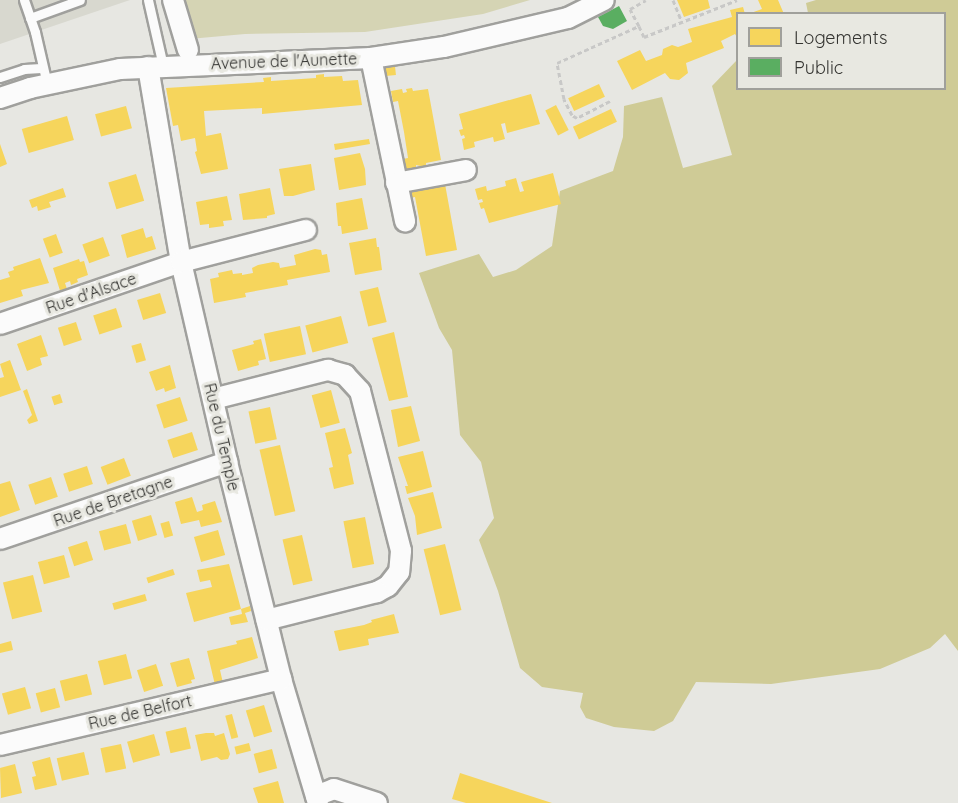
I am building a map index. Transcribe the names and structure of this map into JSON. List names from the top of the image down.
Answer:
{
  "streets": {
    "street": [
      "Avenue de l'Aunette",
      "Rue d'Alsace",
      "Rue du Temple",
      "Rue de Bretagne",
      "Rue de Belfort"
    ]
  },
  "crossings": [
    ["Avenue de l'Aunette", "Rue du Temple"],
    ["Rue d'Alsace", "Rue du Temple"],
    ["Rue du Temple", "Rue de Bretagne"],
    ["Rue du Temple", "Rue de Belfort"]
  ],
  "legend": ["Logements", "Public"]
}
